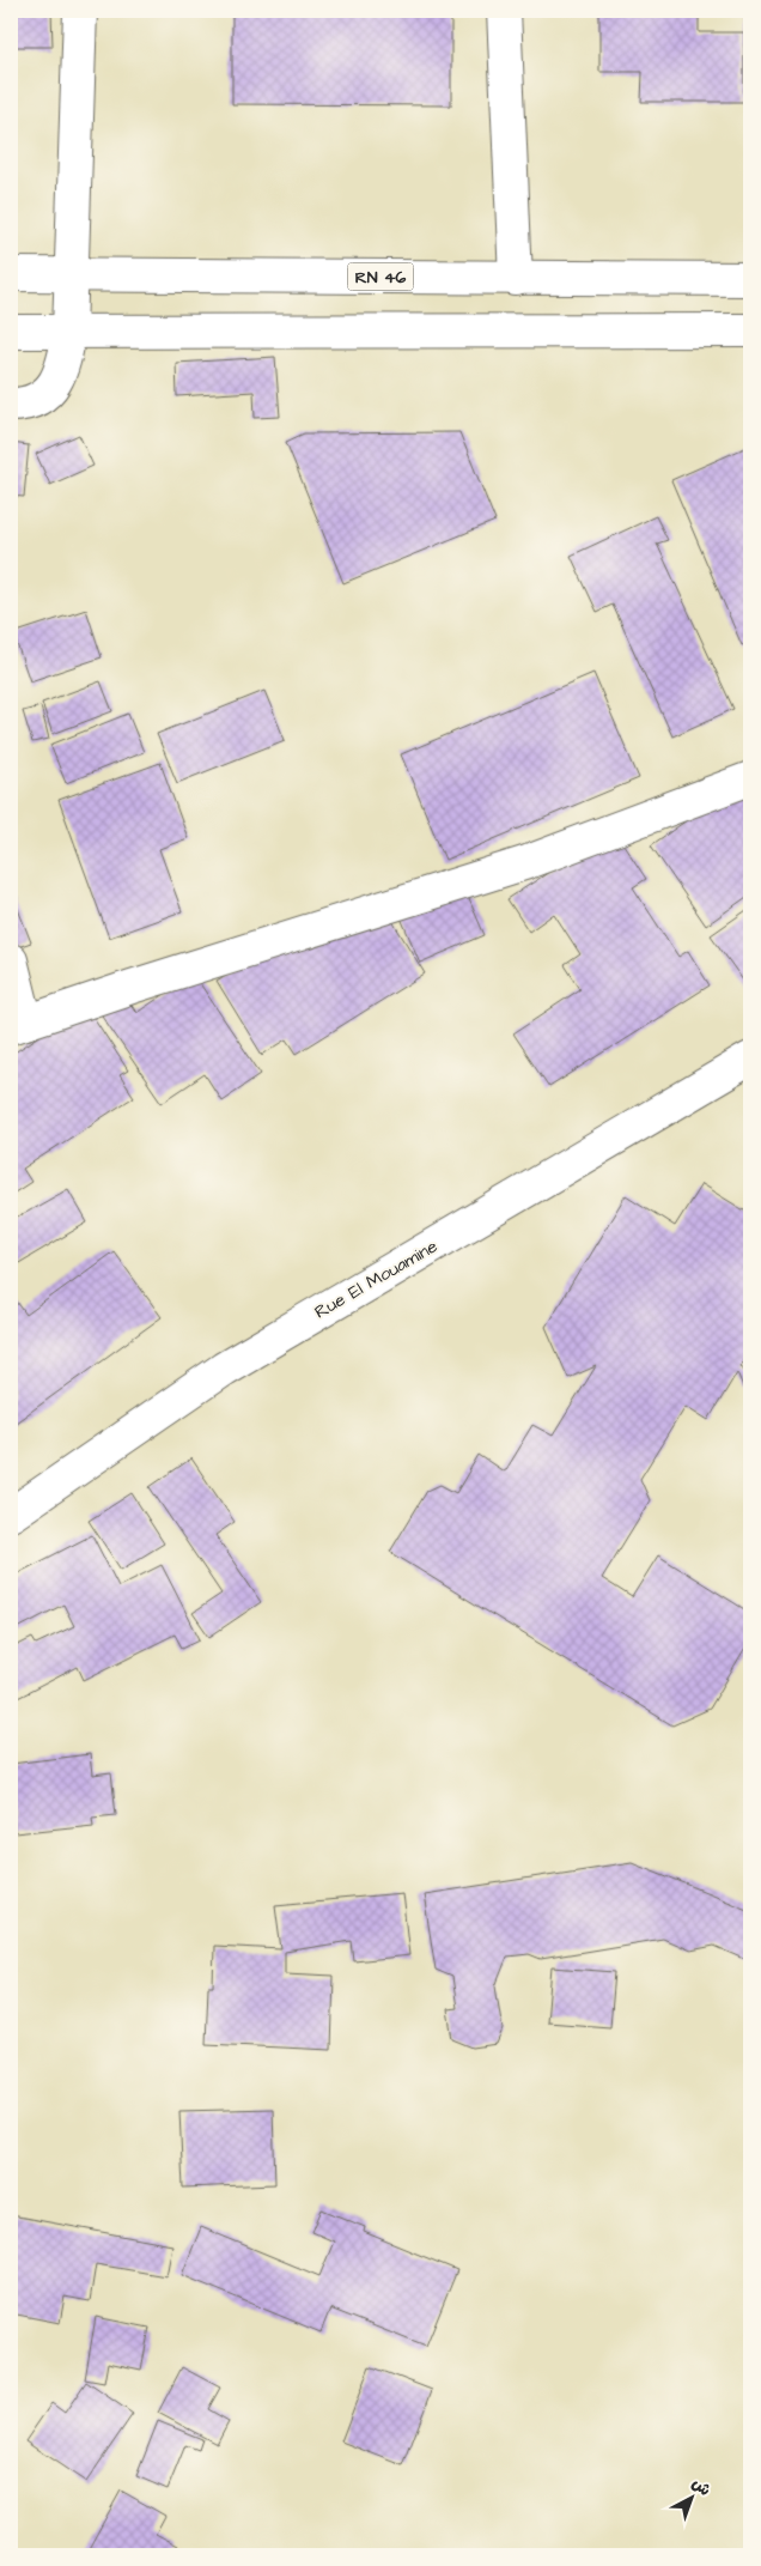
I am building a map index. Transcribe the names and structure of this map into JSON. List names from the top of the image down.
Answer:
{
  "streets": {
    "main road": ["RN 46", "Rue El Mouamine"]
  },
  "north": "top right"
}
